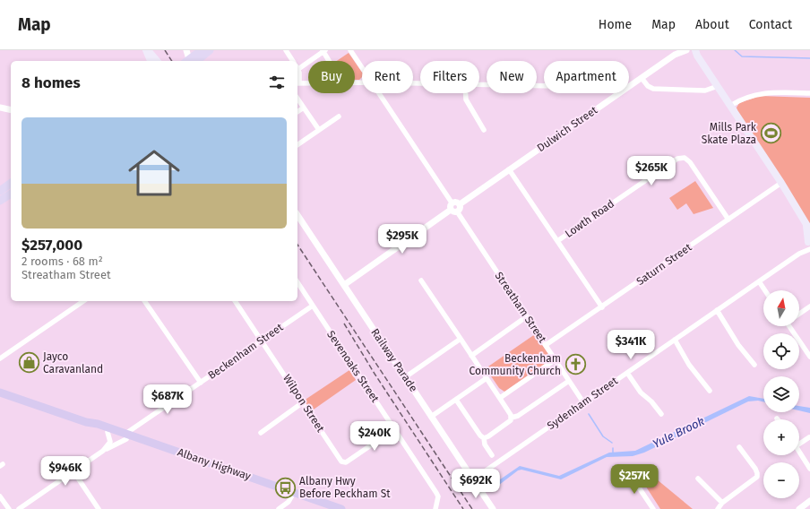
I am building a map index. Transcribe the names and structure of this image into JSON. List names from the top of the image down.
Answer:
{
  "streets": {
    "highway": ["Albany Highway"],
    "street": [
      "Dulwich Street",
      "Lowth Road",
      "Saturn Street",
      "Streatham Street",
      "Beckenham Street",
      "Railway Parade",
      "Sevenoaks Street",
      "Wilpon Street",
      "Sydenham Street"
    ]
  },
  "crossings": [
    ["Dulwich Street", "Streatham Street"],
    ["Lowth Road", "Saturn Street"],
    ["Saturn Street", "Streatham Street"],
    ["Streatham Street", "Sydenham Street"],
    ["Beckenham Street", "Sevenoaks Street"],
    ["Beckenham Street", "Wilpon Street"],
    ["Beckenham Street", "Albany Highway"],
    ["Railway Parade", "Sydenham Street"],
    ["Sevenoaks Street", "Wilpon Street"]
  ],
  "water": ["Yule Brook"],
  "places": {
    "sports": ["Mills Park Skate Plaza"],
    "shop": ["Jayco Caravanland"],
    "church": ["Beckenham Community Church"],
    "bus stop": ["Albany Hwy Before Peckham St"]
  },
  "north": "top",
  "page": {
    "header": "Map",
    "nav": [
      "Home",
      "Map",
      "About",
      "Contact"
    ],
    "chip": [
      "Buy",
      "Rent",
      "Filters",
      "New",
      "Apartment"
    ],
    "heading": "8 homes",
    "list": [
      {
        "name": "$257,000",
        "note": "2 rooms · 68 m² · Streatham Street"
      }
    ],
    "price": [
      "$265K",
      "$295K",
      "$341K",
      "$687K",
      "$240K",
      "$946K",
      "$257K",
      "$692K"
    ],
    "map_buttons": ["+", "−"]
  }
}
